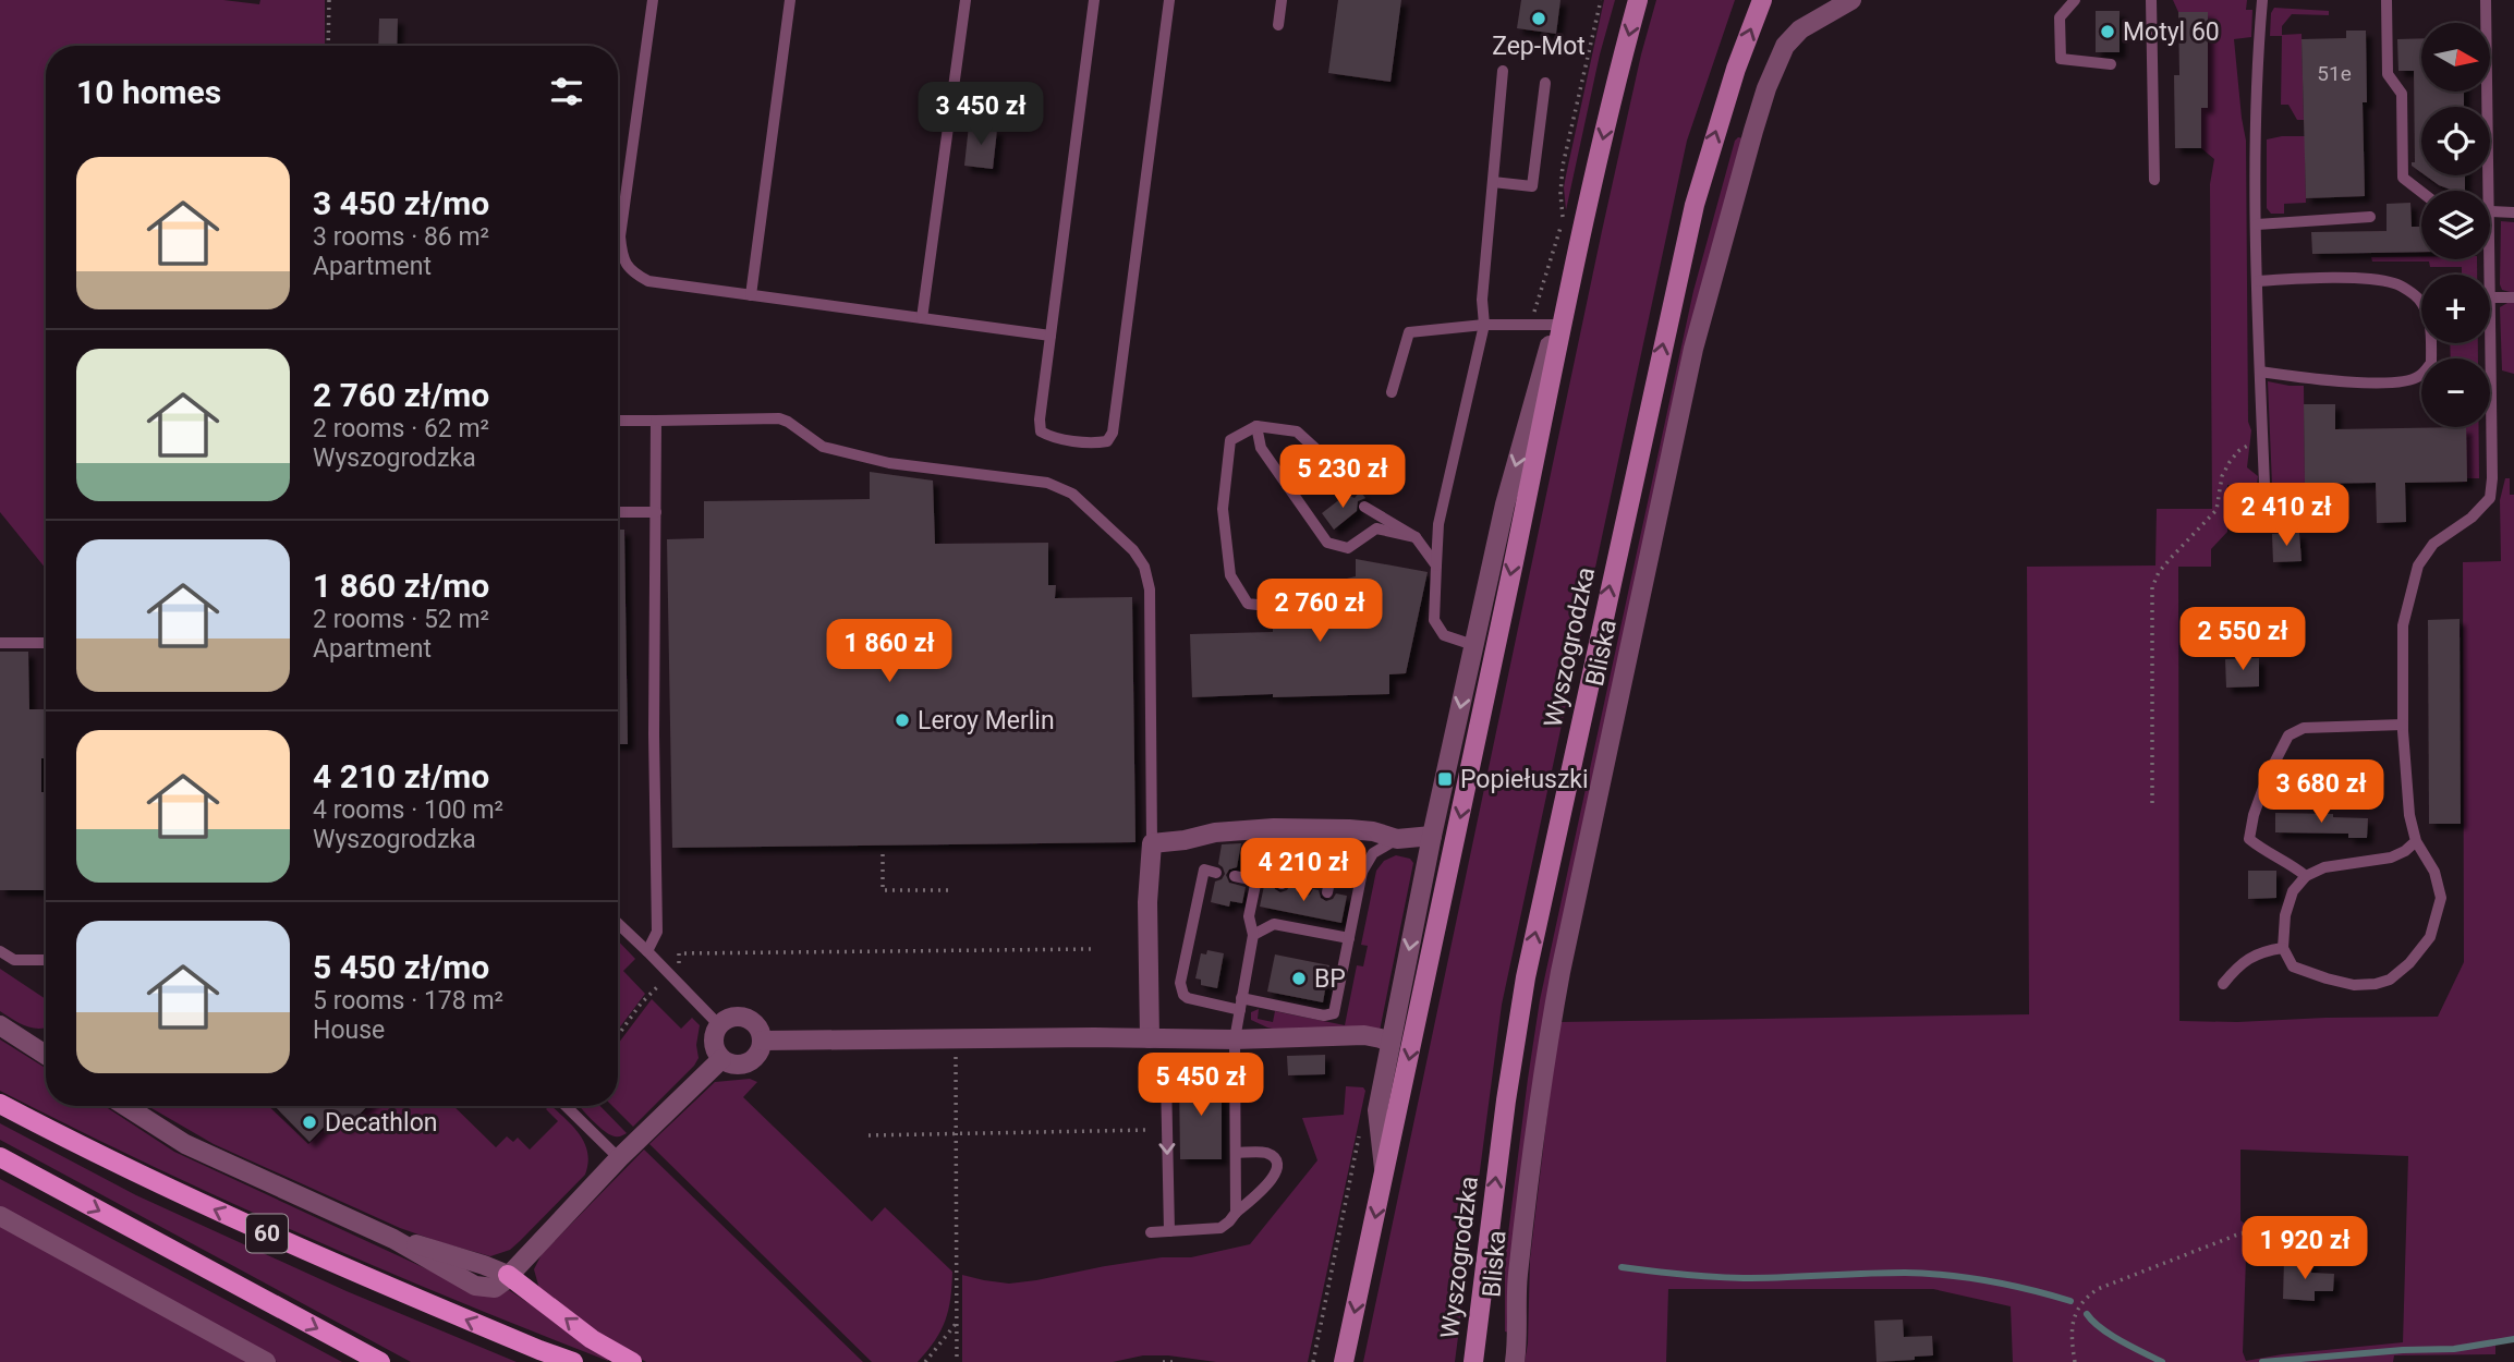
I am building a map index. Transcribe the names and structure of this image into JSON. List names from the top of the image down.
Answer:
{
  "streets": {
    "main road": ["Wyszogrodzka", "60"],
    "street": ["Bliska"]
  },
  "places": {
    "other": [
      "Zep-Mot",
      "Motyl 60",
      "Leroy Merlin",
      "BP",
      "Decathlon"
    ],
    "transit": ["Popiełuszki"]
  },
  "house_numbers": ["51e"],
  "north": "right",
  "page": {
    "map_buttons": ["+", "−"],
    "heading": "10 homes",
    "price": [
      "3 450 zł",
      "5 230 zł",
      "2 410 zł",
      "2 760 zł",
      "2 550 zł",
      "1 860 zł",
      "3 680 zł",
      "4 210 zł",
      "5 450 zł",
      "1 920 zł"
    ],
    "list": [
      {
        "name": "3 450 zł/mo",
        "note": "3 rooms · 86 m² · Apartment"
      },
      {
        "name": "2 760 zł/mo",
        "note": "2 rooms · 62 m² · Wyszogrodzka"
      },
      {
        "name": "1 860 zł/mo",
        "note": "2 rooms · 52 m² · Apartment"
      },
      {
        "name": "4 210 zł/mo",
        "note": "4 rooms · 100 m² · Wyszogrodzka"
      },
      {
        "name": "5 450 zł/mo",
        "note": "5 rooms · 178 m² · House"
      }
    ]
  }
}
